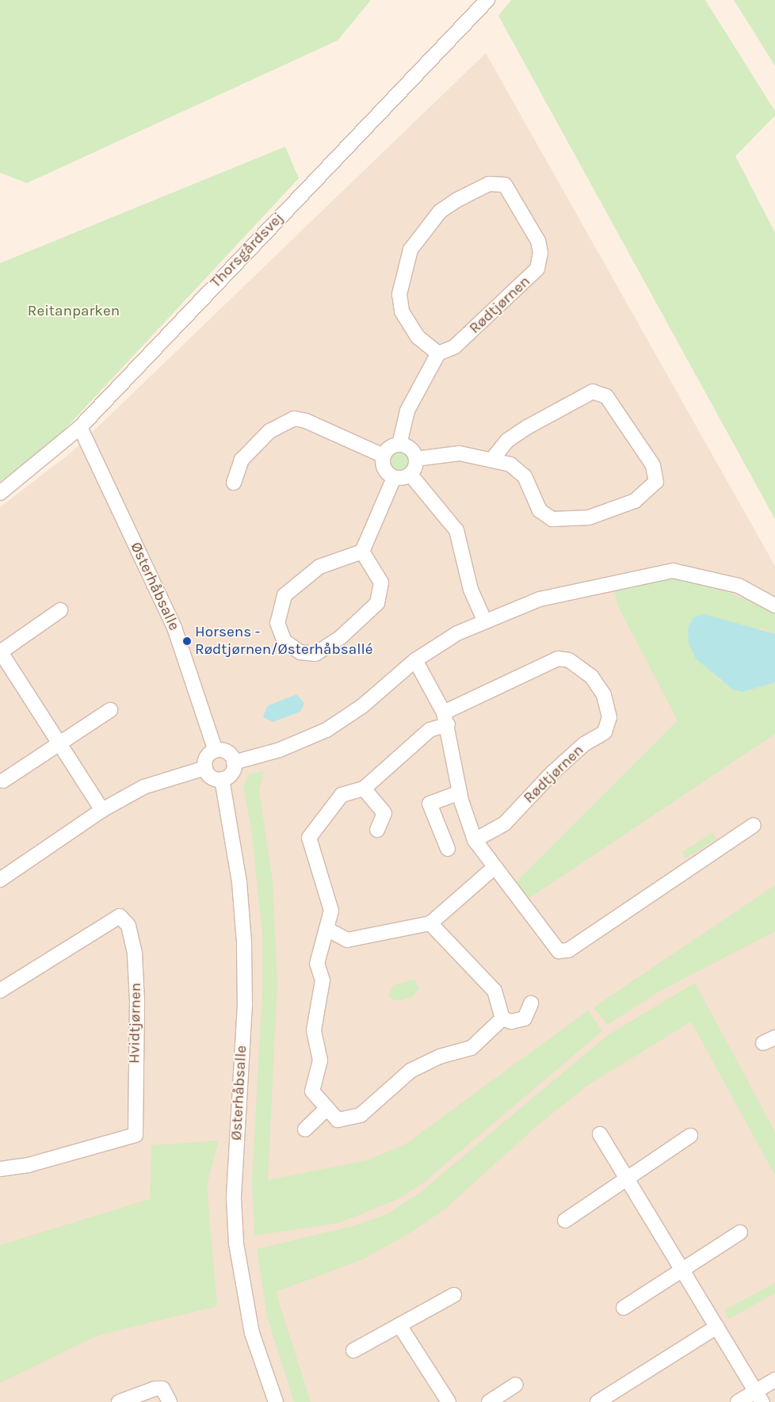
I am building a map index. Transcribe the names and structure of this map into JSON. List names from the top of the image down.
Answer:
{
  "streets": {
    "street": [
      "Thorsgårdsvej",
      "Rødtjørnen",
      "Østerhåbsalle",
      "Hvidtjørnen"
    ]
  },
  "crossings": [
    ["Thorsgårdsvej", "Østerhåbsalle"]
  ],
  "parks": ["Reitanparken"],
  "places": ["Horsens - Rødtjørnen/Østerhåbsallé"]
}
